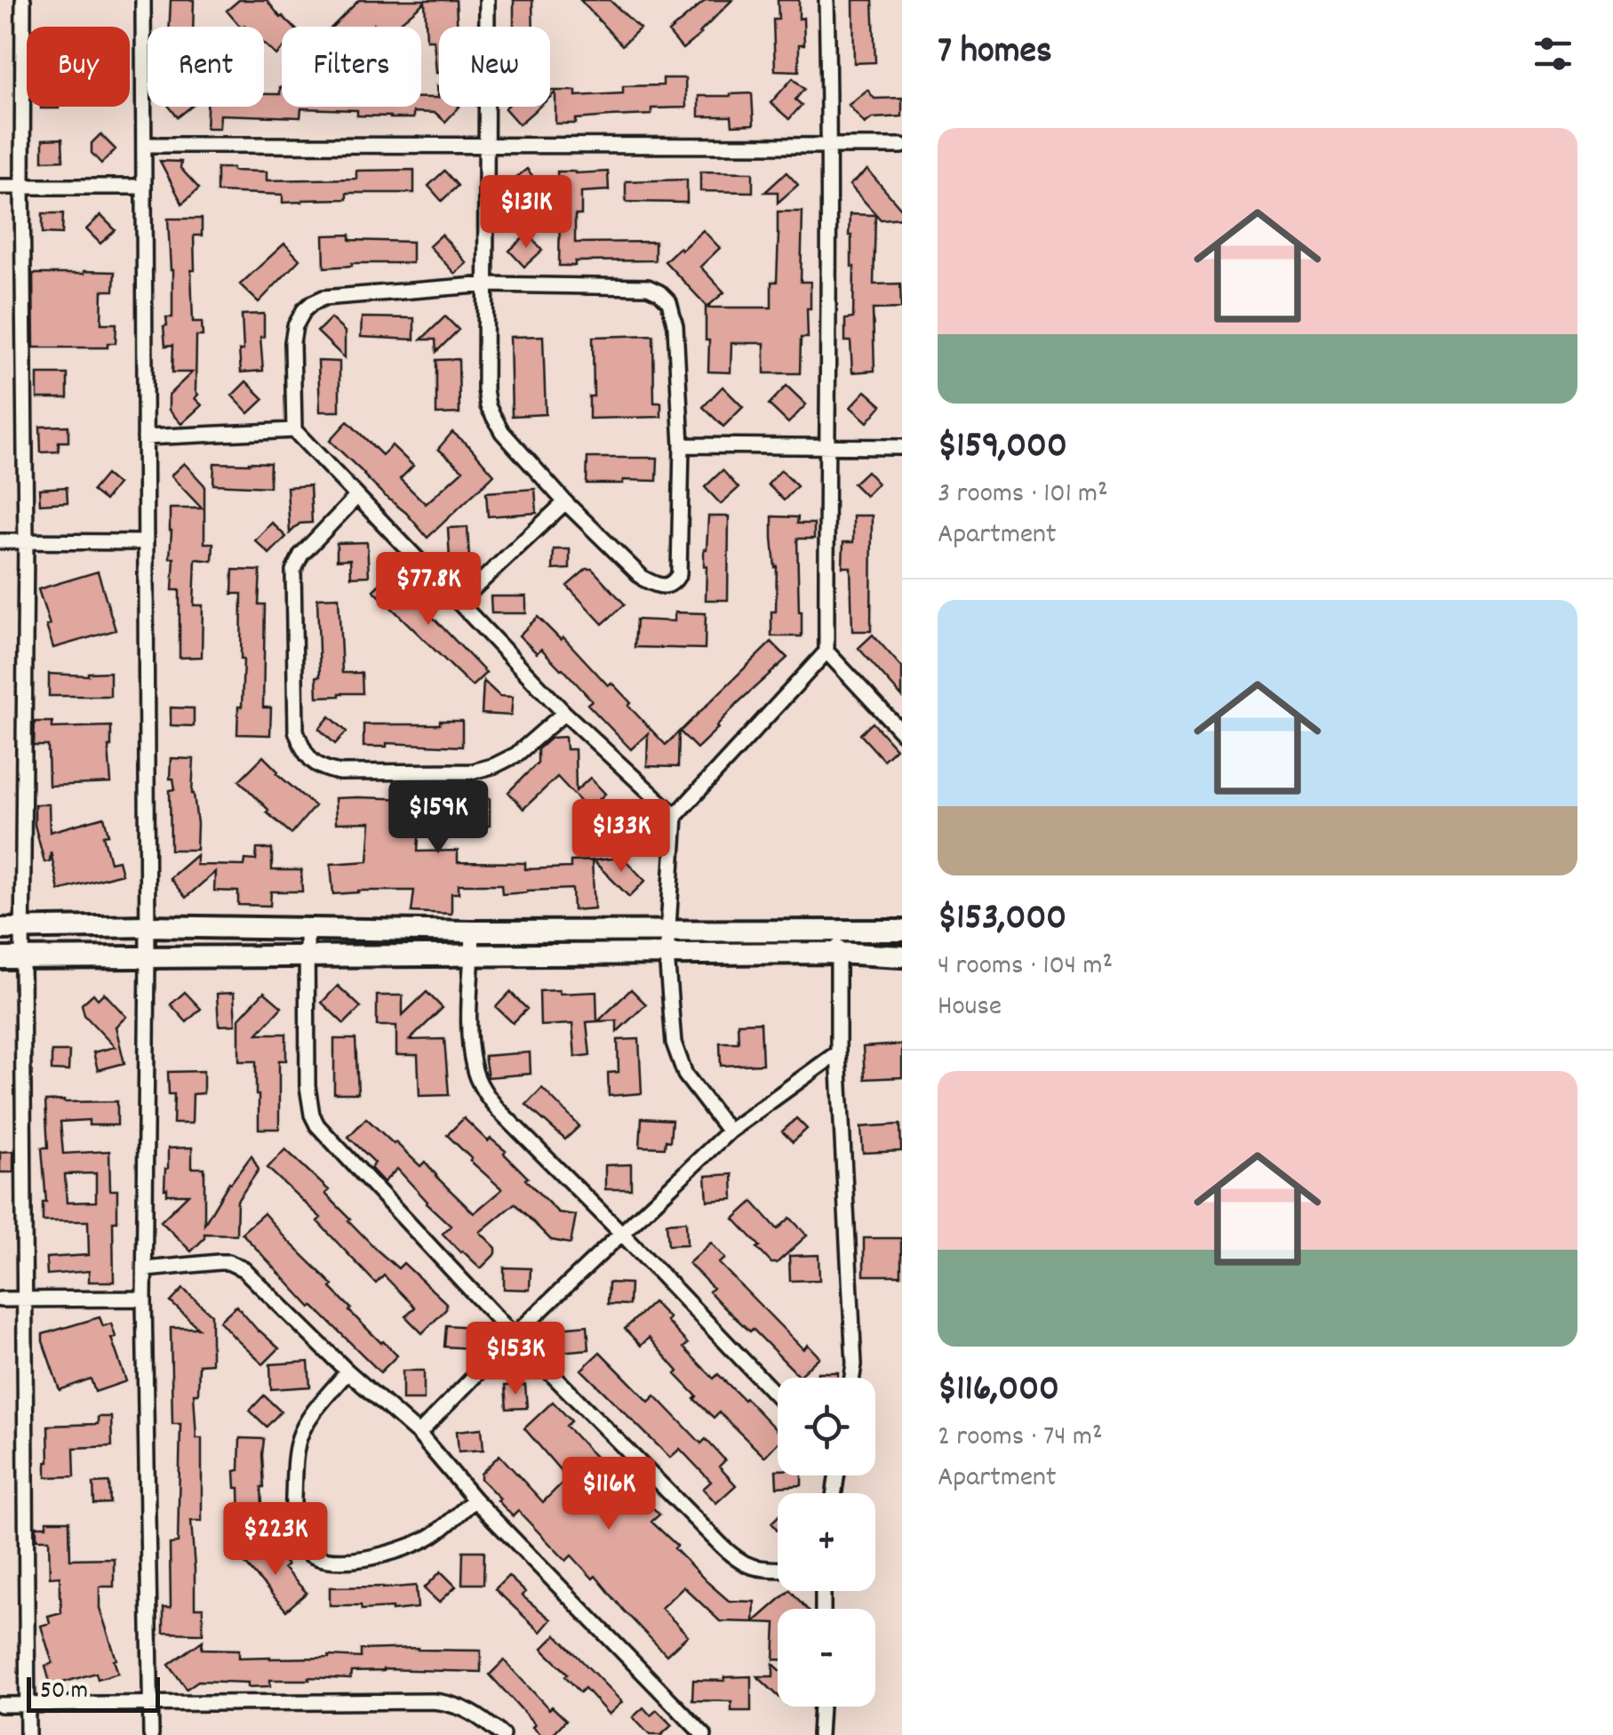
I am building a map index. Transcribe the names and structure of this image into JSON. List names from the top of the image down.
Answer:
{
  "scale_bar": "50 m",
  "page": {
    "heading": "7 homes",
    "chip": [
      "Buy",
      "Rent",
      "Filters",
      "New"
    ],
    "list": [
      {
        "name": "$159,000",
        "note": "3 rooms · 101 m² · Apartment"
      },
      {
        "name": "$153,000",
        "note": "4 rooms · 104 m² · House"
      },
      {
        "name": "$116,000",
        "note": "2 rooms · 74 m² · Apartment"
      }
    ],
    "price": [
      "$131K",
      "$77.8K",
      "$159K",
      "$133K",
      "$153K",
      "$116K",
      "$223K"
    ],
    "map_buttons": ["+", "−"],
    "scale": "50 m"
  }
}
